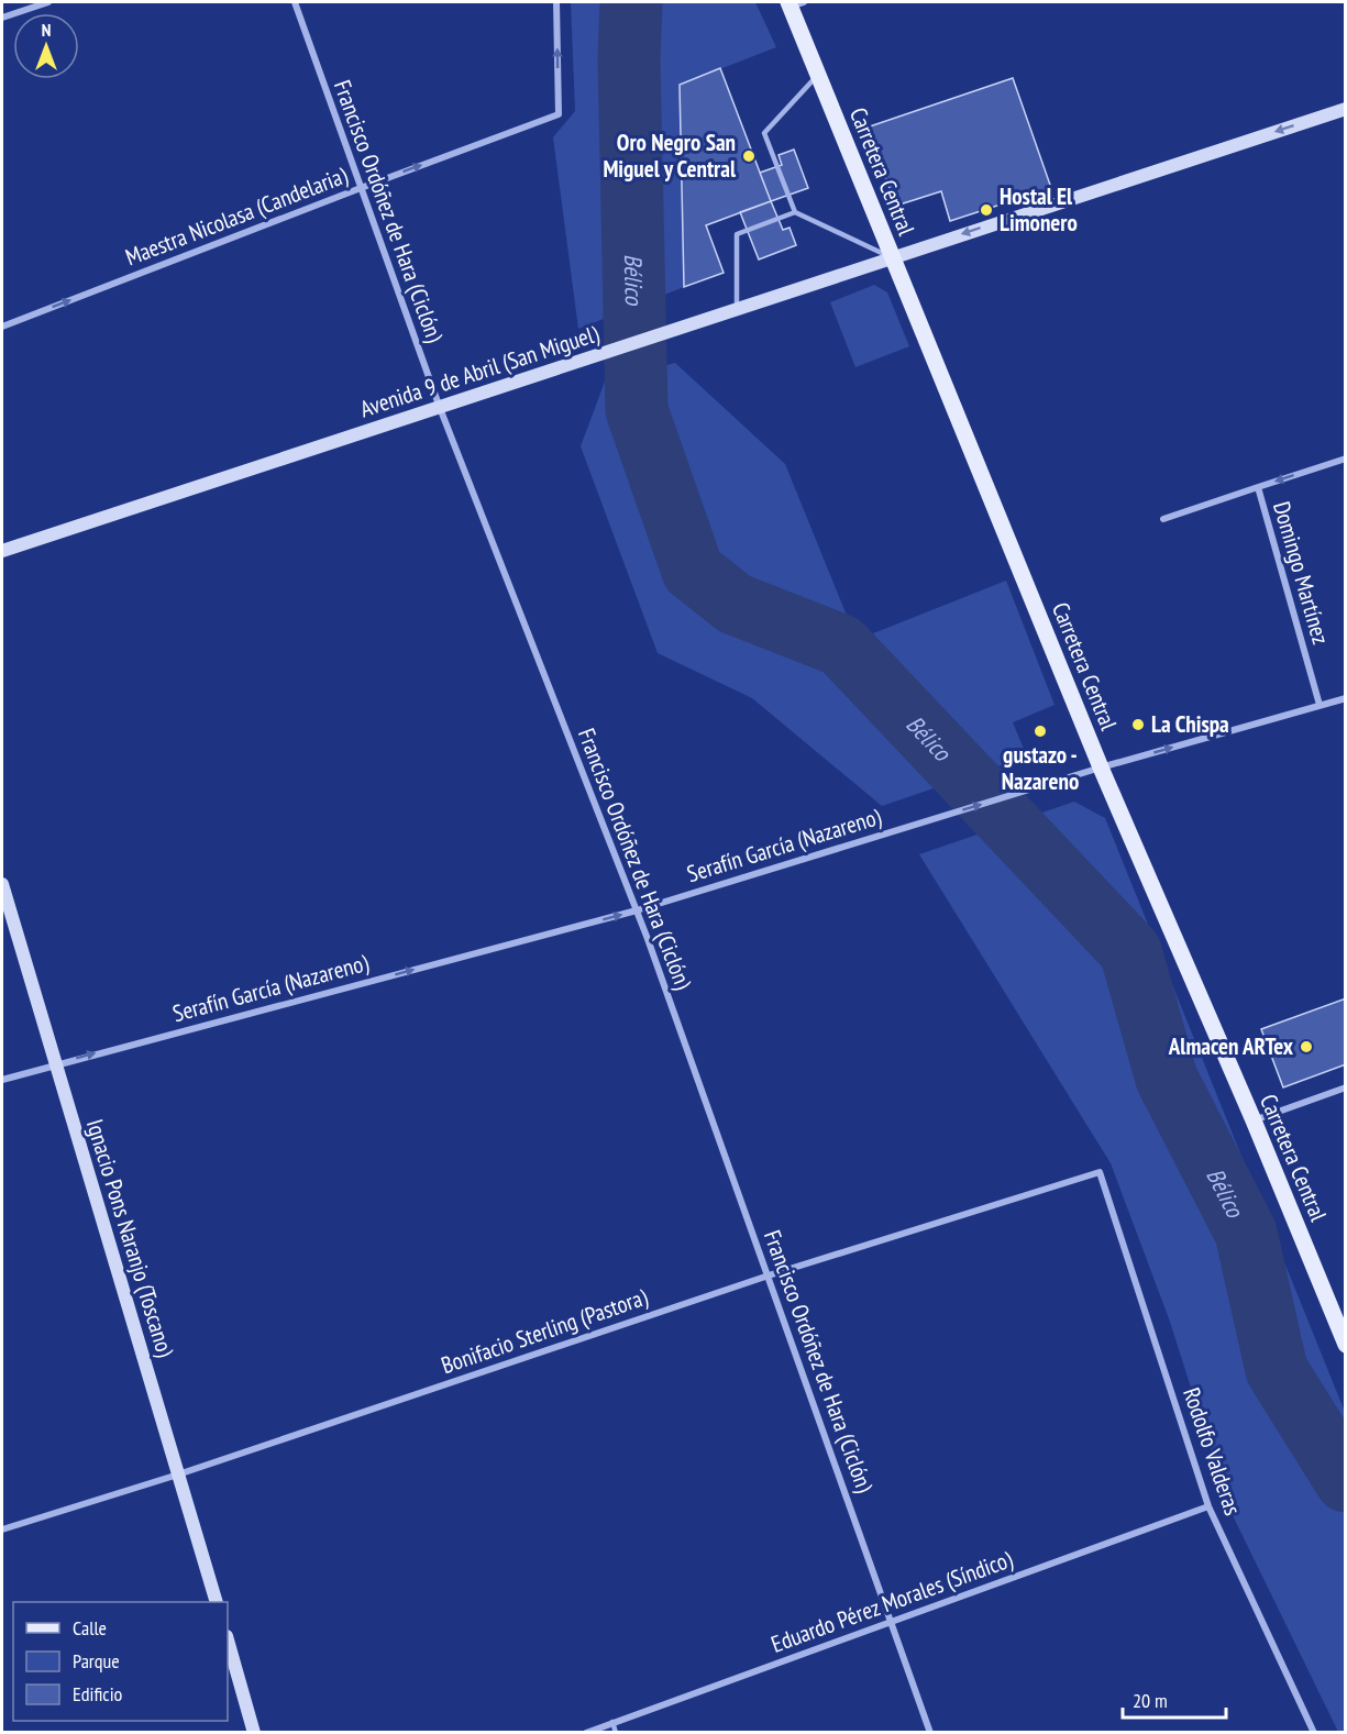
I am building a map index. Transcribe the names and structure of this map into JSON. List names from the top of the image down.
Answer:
{
  "streets": {
    "main road": ["Carretera Central"],
    "street": [
      "Francisco Ordóñez de Hara (Ciclón)",
      "Maestra Nicolasa (Candelaria)",
      "Avenida 9 de Abril (San Miguel)",
      "Domingo Martínez",
      "Serafín García (Nazareno)",
      "Ignacio Pons Naranjo (Toscano)",
      "Bonifacio Sterling (Pastora)",
      "Rodolfo Valderas",
      "Eduardo Pérez Morales (Síndico)"
    ]
  },
  "crossings": [
    ["Carretera Central", "Avenida 9 de Abril (San Miguel)"],
    ["Carretera Central", "Serafín García (Nazareno)"],
    ["Francisco Ordóñez de Hara (Ciclón)", "Maestra Nicolasa (Candelaria)"],
    ["Francisco Ordóñez de Hara (Ciclón)", "Avenida 9 de Abril (San Miguel)"],
    ["Francisco Ordóñez de Hara (Ciclón)", "Serafín García (Nazareno)"],
    ["Francisco Ordóñez de Hara (Ciclón)", "Bonifacio Sterling (Pastora)"],
    ["Francisco Ordóñez de Hara (Ciclón)", "Eduardo Pérez Morales (Síndico)"],
    ["Domingo Martínez", "Serafín García (Nazareno)"],
    ["Serafín García (Nazareno)", "Ignacio Pons Naranjo (Toscano)"],
    ["Ignacio Pons Naranjo (Toscano)", "Bonifacio Sterling (Pastora)"],
    ["Bonifacio Sterling (Pastora)", "Rodolfo Valderas"],
    ["Rodolfo Valderas", "Eduardo Pérez Morales (Síndico)"]
  ],
  "one_way": ["Maestra Nicolasa (Candelaria)", "Serafín García (Nazareno)"],
  "water": ["Bélico"],
  "places": [
    "Oro Negro San Miguel y Central",
    "Hostal El Limonero",
    "La Chispa",
    "gustazo - Nazareno",
    "Almacen ARTex"
  ],
  "legend": ["Calle", "Parque", "Edificio"],
  "scale_bar": "20 m",
  "north": "top"
}
